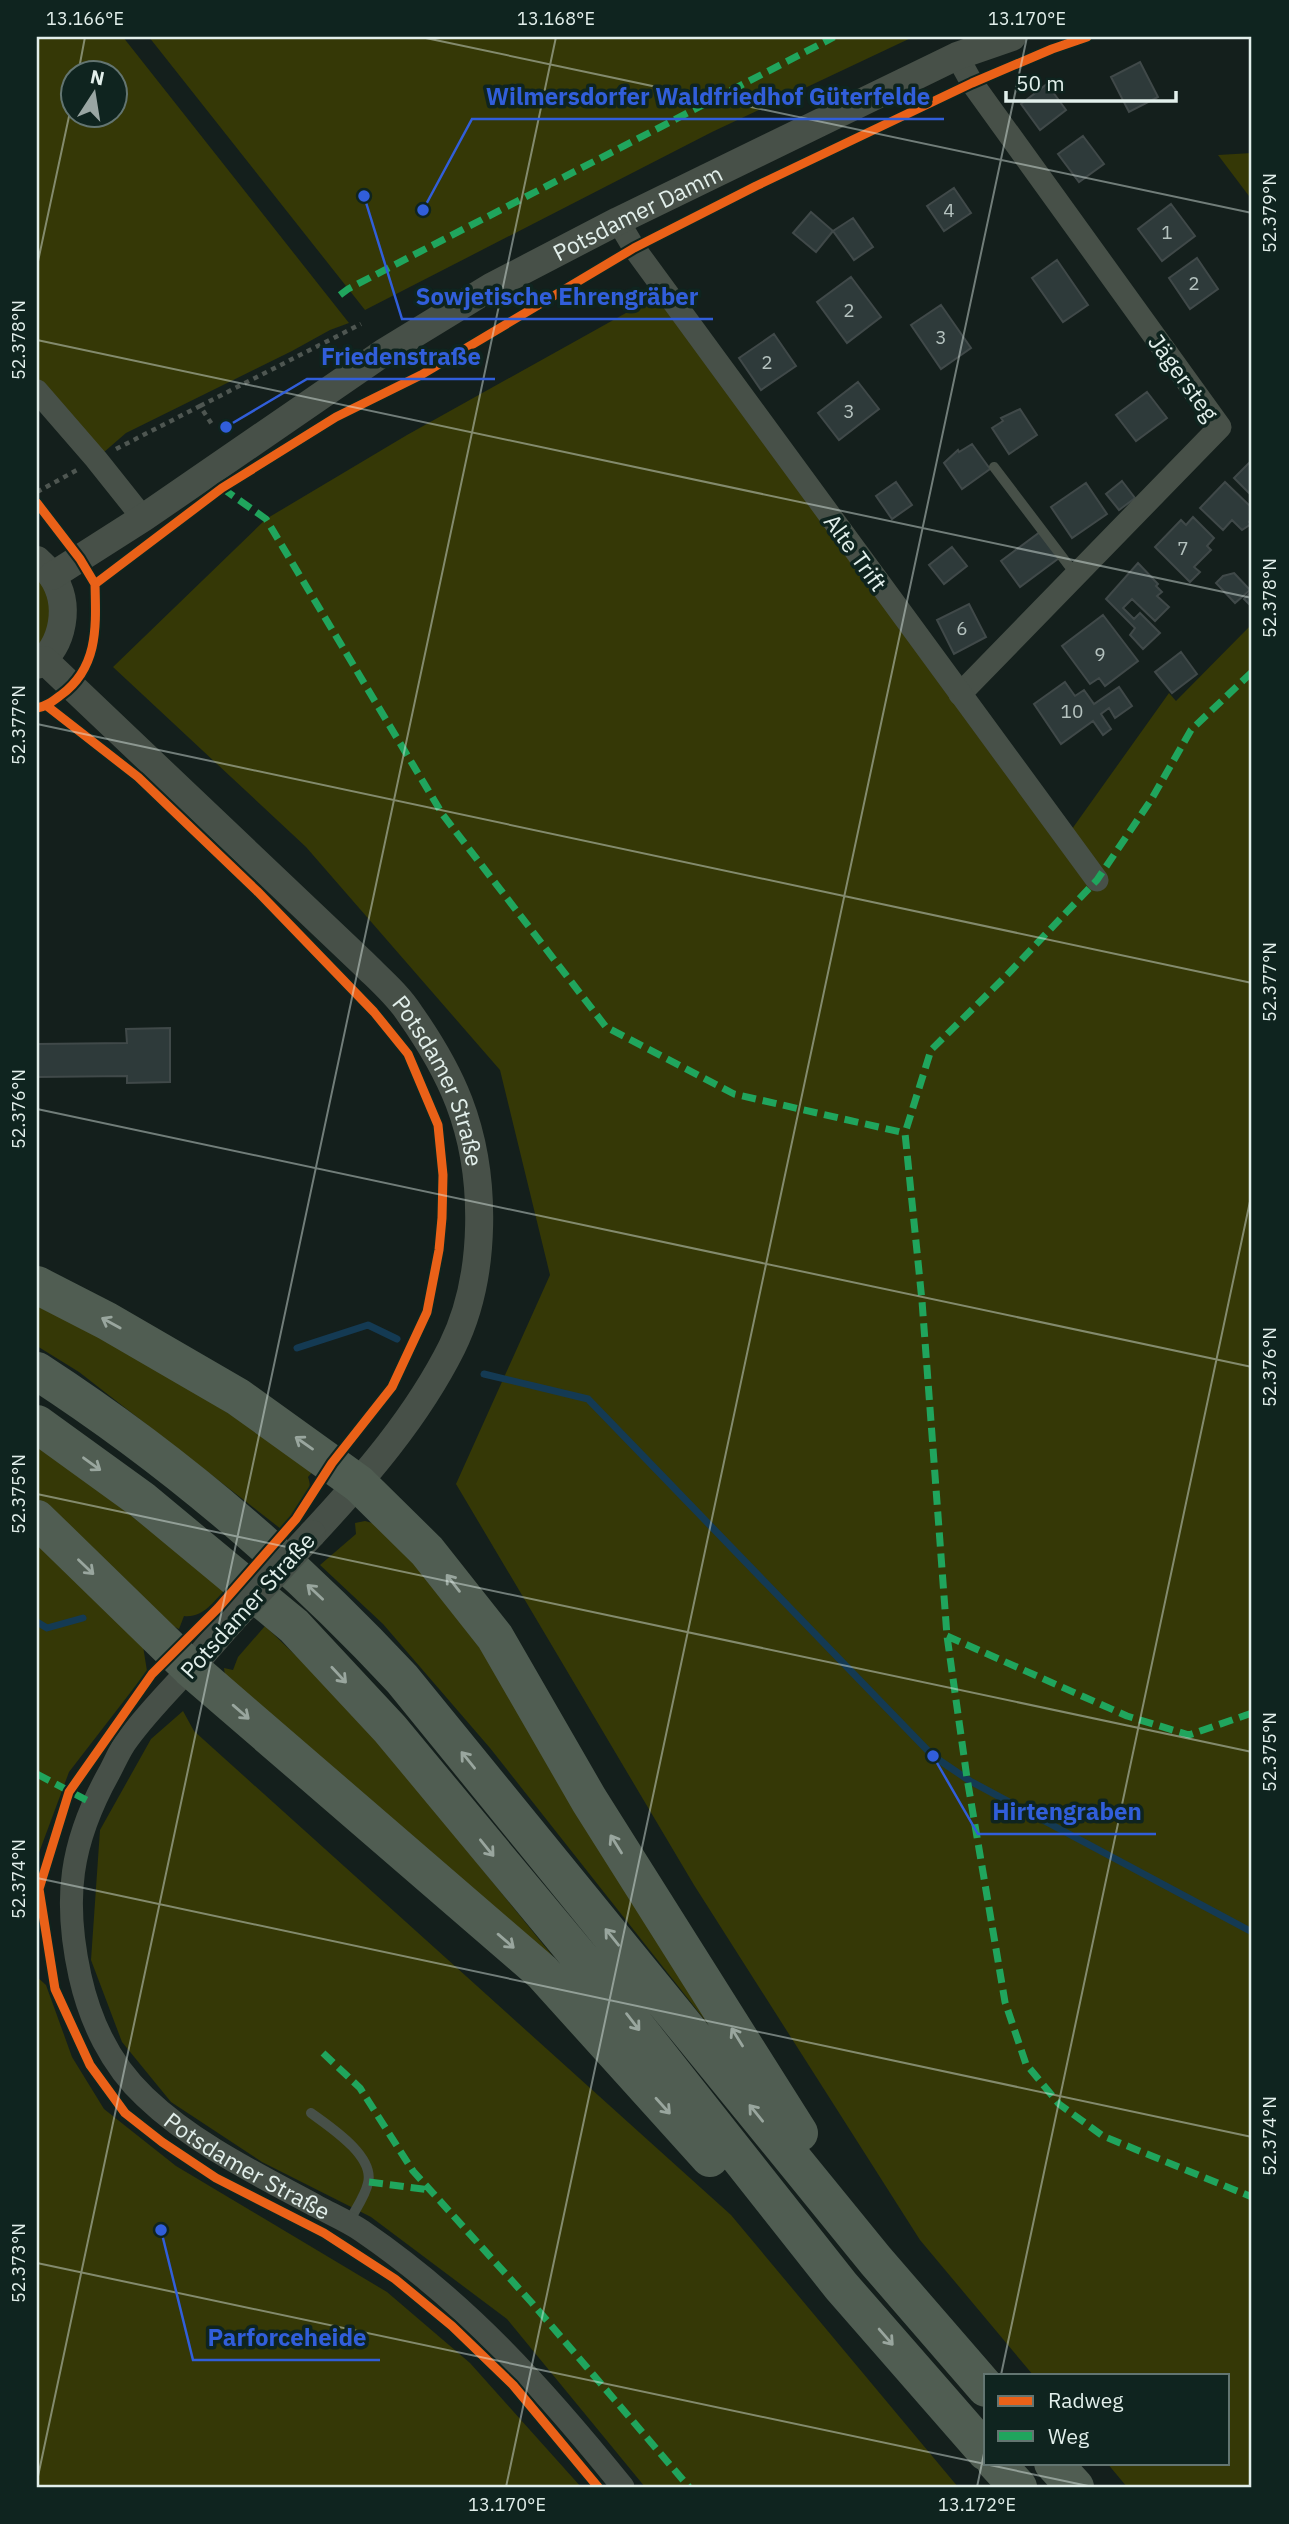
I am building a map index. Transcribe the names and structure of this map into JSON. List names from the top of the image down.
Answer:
{
  "streets": {
    "street": [
      "Potsdamer Damm",
      "Jägersteg",
      "Alte Trift",
      "Potsdamer Straße"
    ]
  },
  "crossings": [
    ["Potsdamer Damm", "Jägersteg"],
    ["Potsdamer Damm", "Alte Trift"],
    ["Jägersteg", "Alte Trift"]
  ],
  "places": [
    "Sowjetische Ehrengräber",
    "Wilmersdorfer Waldfriedhof Güterfelde",
    "Friedenstraße",
    "Hirtengraben",
    "Parforceheide"
  ],
  "house_numbers": [
    "4",
    "1",
    "2",
    "2",
    "3",
    "2",
    "3",
    "7",
    "6",
    "9",
    "10"
  ],
  "legend": ["Radweg", "Weg"],
  "scale_bar": "50 m",
  "north": "top",
  "coordinates": [
    "13.166°E",
    "13.168°E",
    "13.170°E",
    "52.379°N",
    "52.378°N",
    "52.377°N",
    "52.376°N",
    "52.375°N",
    "52.374°N",
    "52.373°N",
    "13.172°E"
  ]
}
